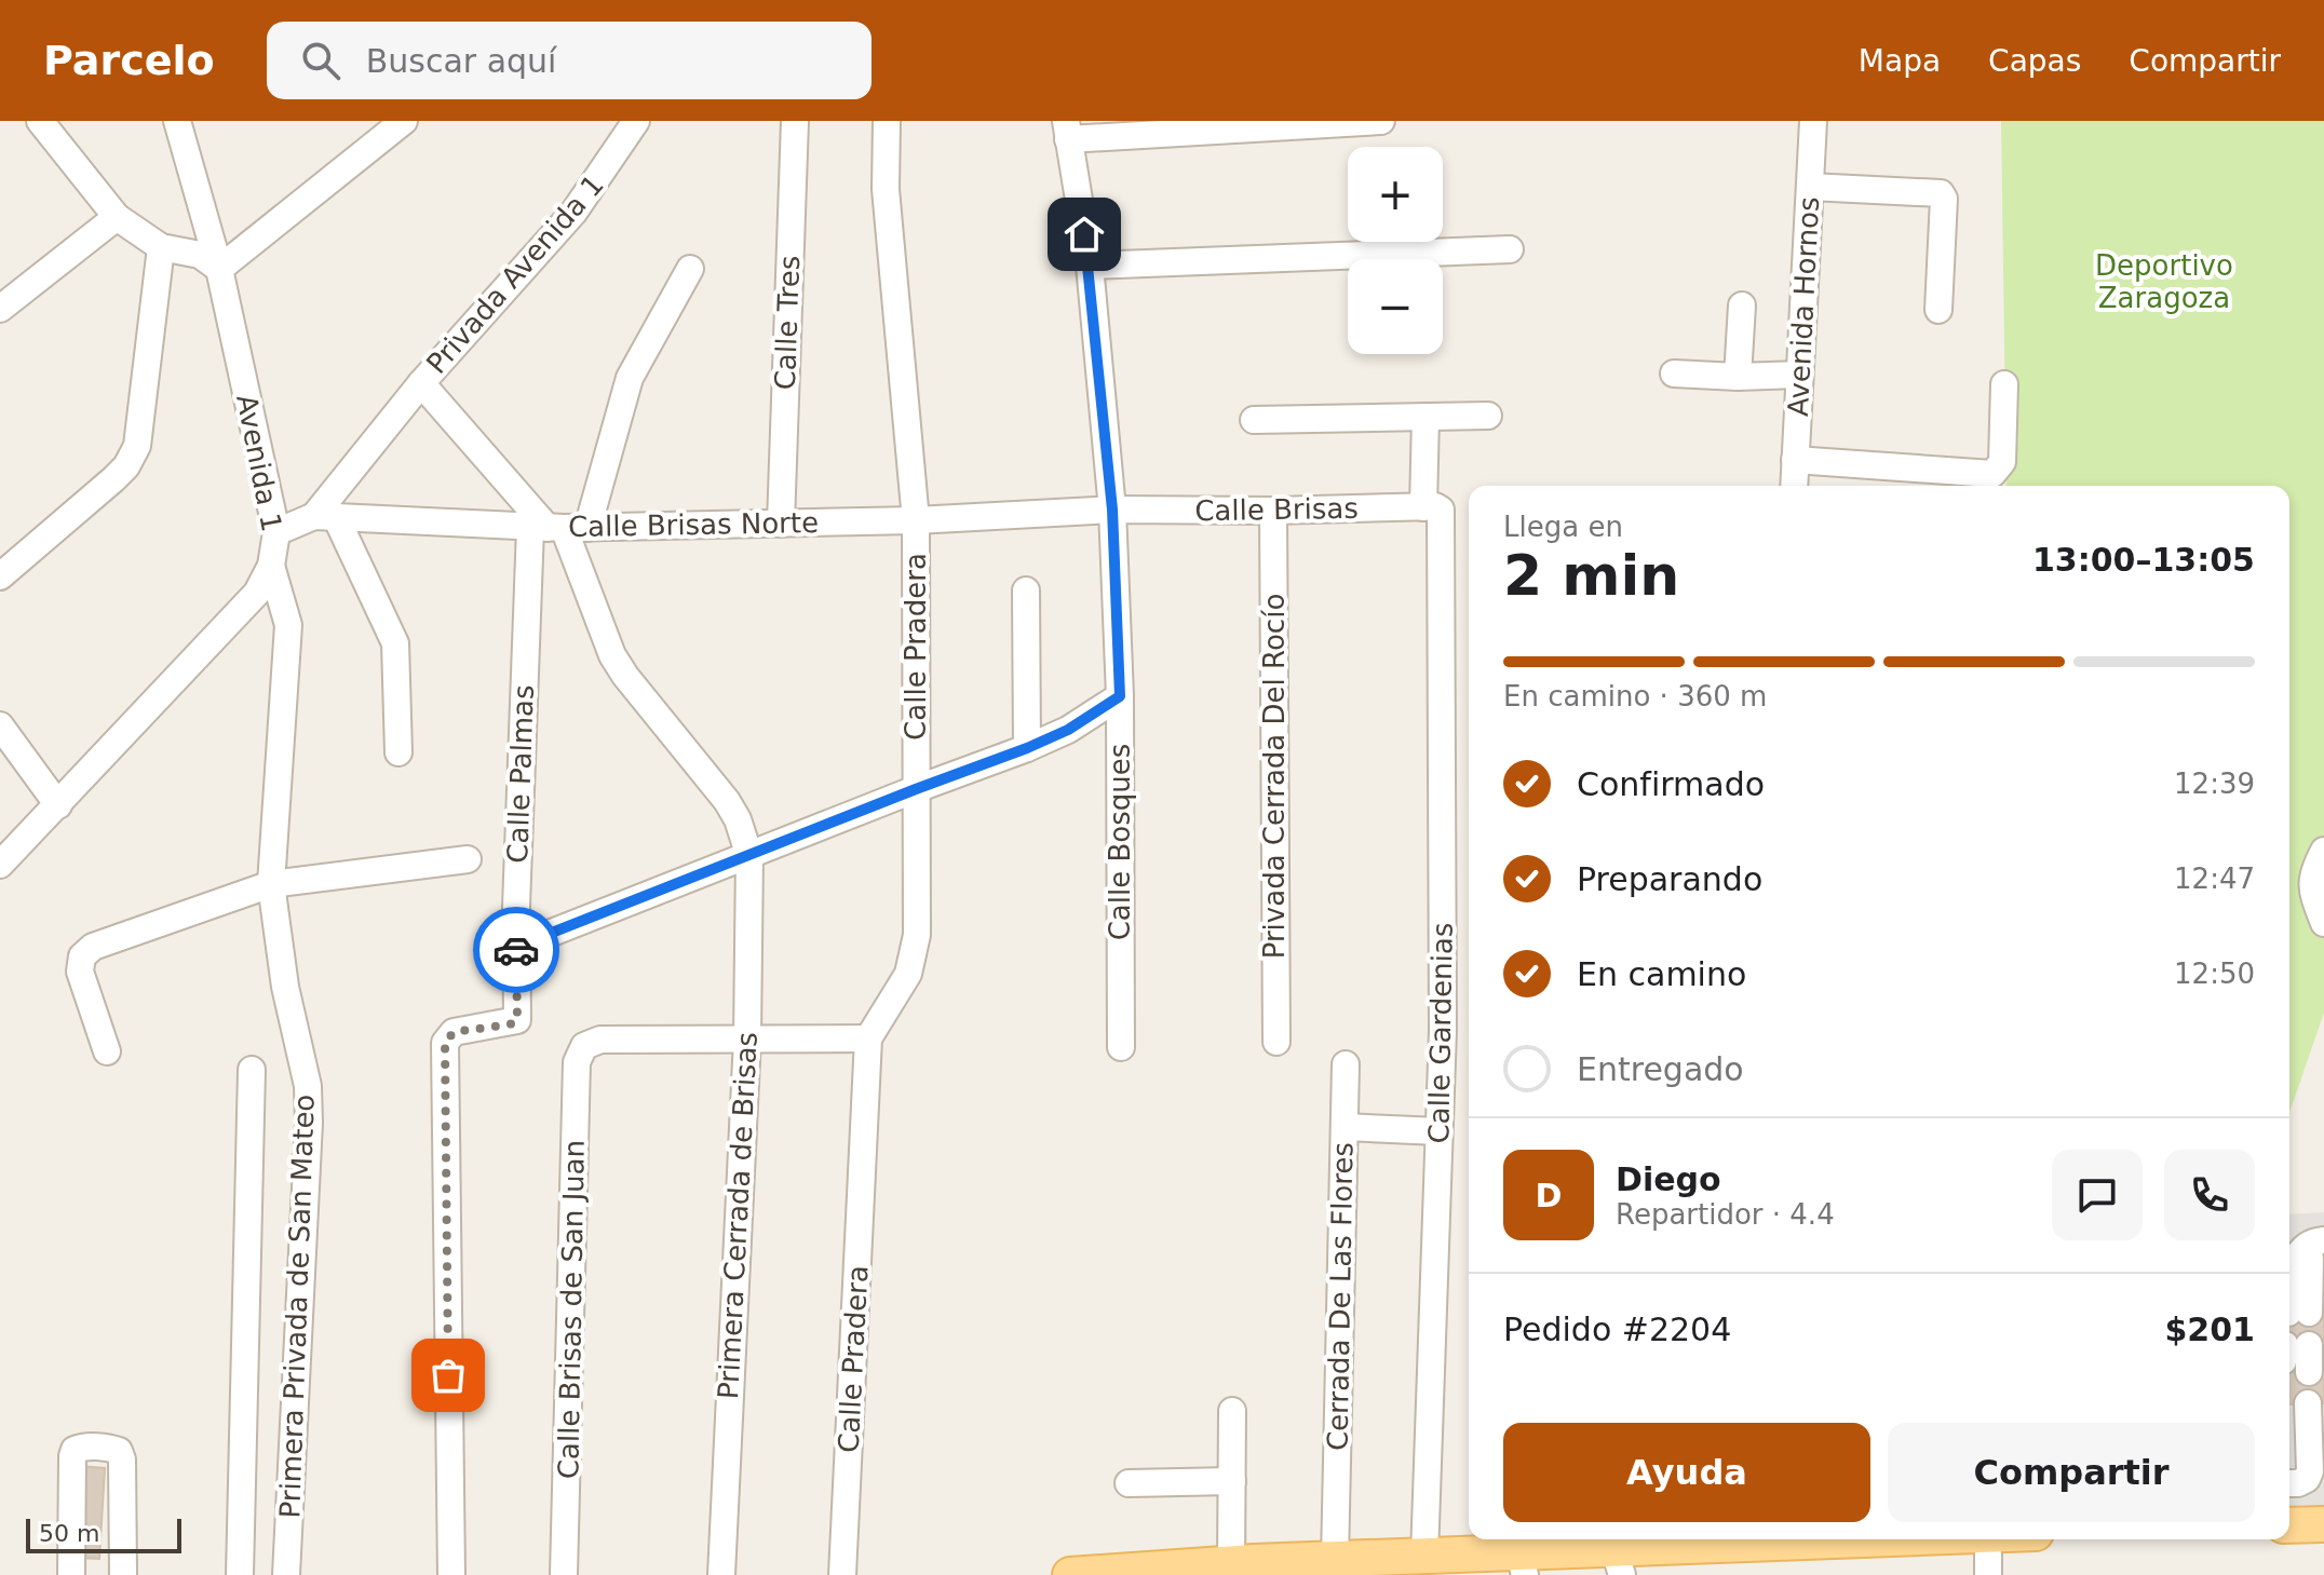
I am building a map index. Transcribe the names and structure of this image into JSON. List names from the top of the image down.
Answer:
{
  "streets": {
    "street": [
      "Privada Avenida 1",
      "Avenida Hornos",
      "Calle Tres",
      "Avenida 1",
      "Calle Brisas",
      "Calle Brisas Norte",
      "Calle Pradera",
      "Calle Palmas",
      "Privada Cerrada Del Rocío",
      "Calle Bosques",
      "Calle Gardenias",
      "Primera Cerrada de Brisas",
      "Cerrada De Las Flores",
      "Primera Privada de San Mateo",
      "Calle Brisas de San Juan"
    ]
  },
  "crossings": [
    ["Privada Avenida 1", "Calle Brisas Norte"],
    ["Calle Tres", "Calle Brisas Norte"],
    ["Avenida 1", "Calle Brisas Norte"],
    ["Avenida 1", "Primera Privada de San Mateo"],
    ["Calle Brisas", "Calle Brisas Norte"],
    ["Calle Brisas", "Privada Cerrada Del Rocío"],
    ["Calle Brisas", "Calle Bosques"],
    ["Calle Brisas", "Calle Gardenias"],
    ["Calle Brisas Norte", "Calle Pradera"],
    ["Calle Brisas Norte", "Calle Palmas"],
    ["Calle Brisas Norte", "Calle Bosques"],
    ["Calle Brisas Norte", "Primera Cerrada de Brisas"],
    ["Calle Palmas", "Primera Cerrada de Brisas"],
    ["Calle Gardenias", "Cerrada De Las Flores"],
    ["Primera Cerrada de Brisas", "Calle Brisas de San Juan"]
  ],
  "parks": ["Deportivo Zaragoza"],
  "scale_bar": "50 m",
  "page": {
    "header": "Parcelo",
    "search": "Buscar aquí",
    "nav": ["Mapa", "Capas", "Compartir"],
    "map_buttons": ["+", "−"],
    "heading": ["2 min", "Llega en", "13:00–13:05"],
    "panel": [
      "Diego",
      "Repartidor · 4.4",
      "Pedido #2204",
      "$201"
    ],
    "bar": "En camino · 360 m",
    "list": [
      ["Confirmado", "12:39"],
      ["Preparando", "12:47"],
      ["En camino", "12:50"],
      "Entregado"
    ],
    "round": "D",
    "buttons": ["Ayuda", "Compartir"],
    "scale": "50 m"
  }
}
